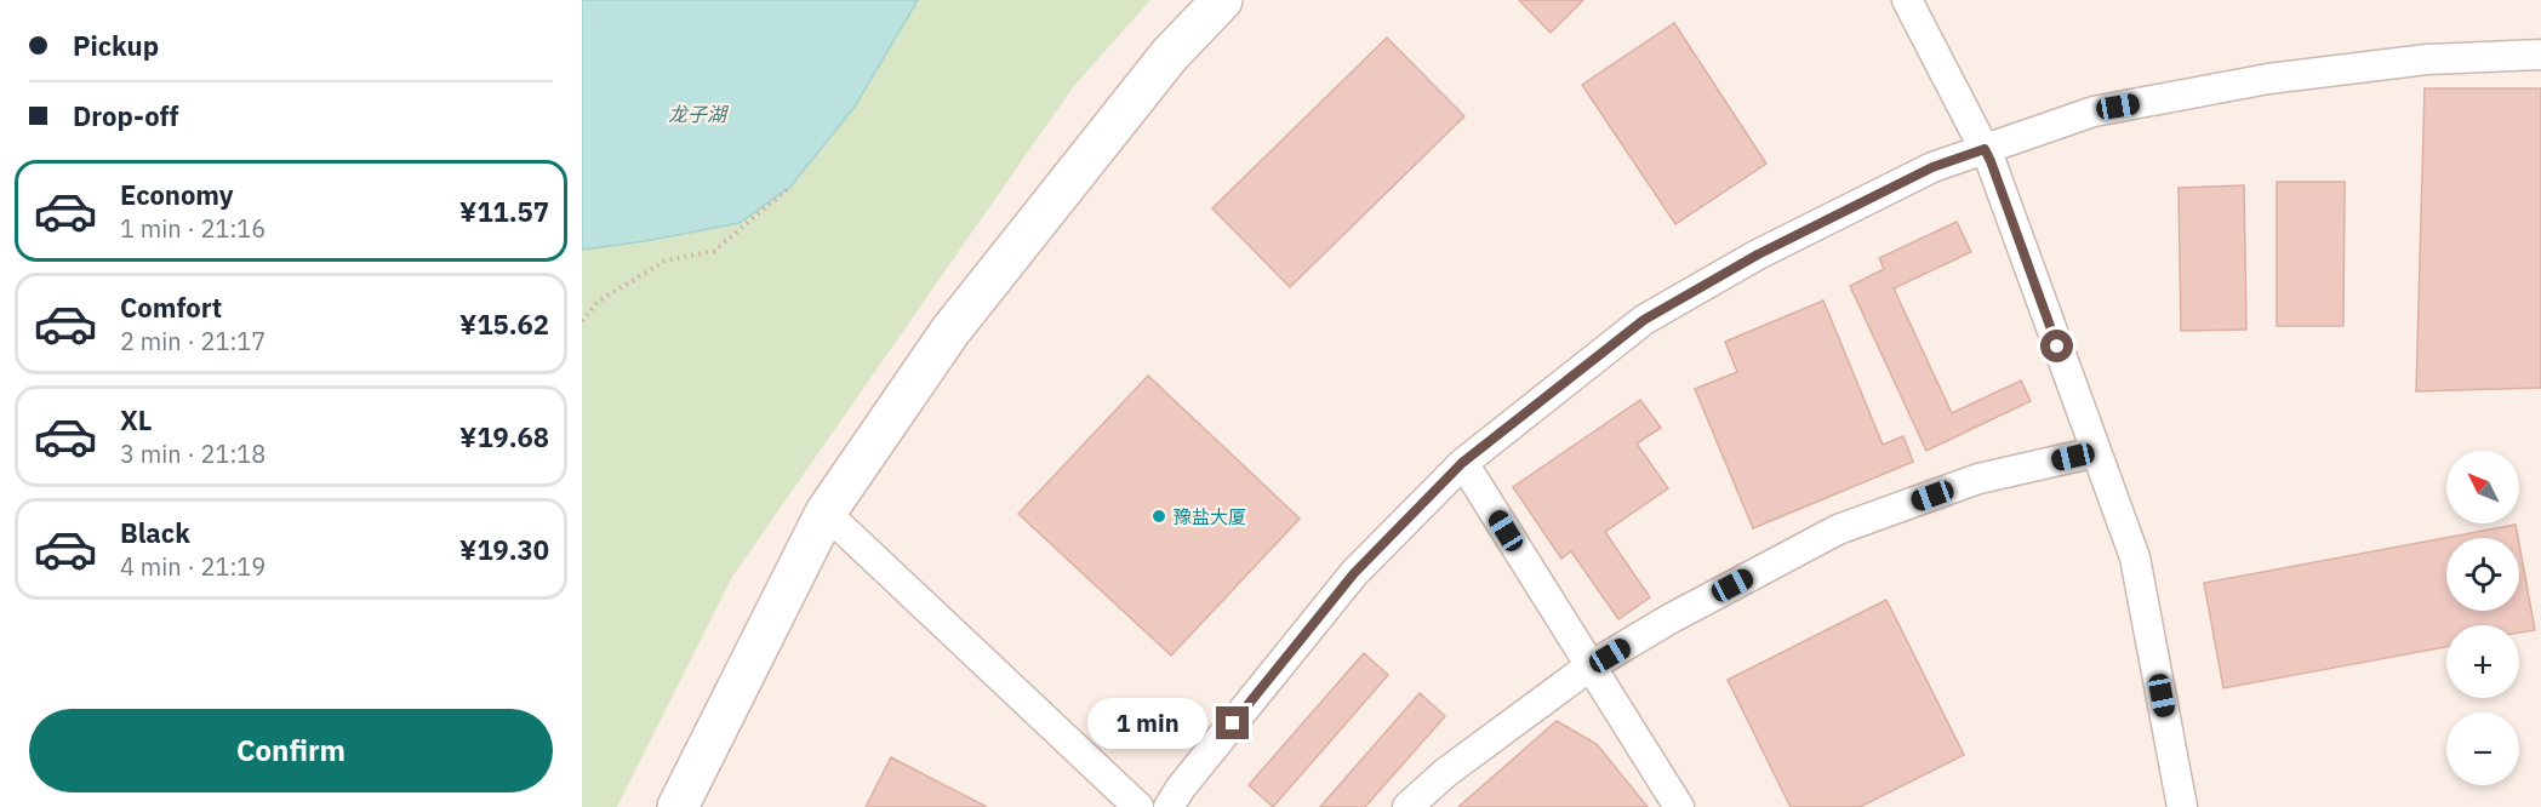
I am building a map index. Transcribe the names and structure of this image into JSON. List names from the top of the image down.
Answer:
{
  "water": ["龙子湖"],
  "places": ["豫盐大厦"],
  "north": "top left",
  "page": {
    "banner": ["Pickup", "Drop-off"],
    "list": [
      {
        "name": "Economy",
        "note": "1 min · 21:16",
        "value": "¥11.57"
      },
      {
        "name": "Comfort",
        "note": "2 min · 21:17",
        "value": "¥15.62"
      },
      {
        "name": "XL",
        "note": "3 min · 21:18",
        "value": "¥19.68"
      },
      {
        "name": "Black",
        "note": "4 min · 21:19",
        "value": "¥19.30"
      }
    ],
    "map_buttons": ["+", "−"],
    "buttons": "Confirm",
    "bubble": "1 min"
  }
}
